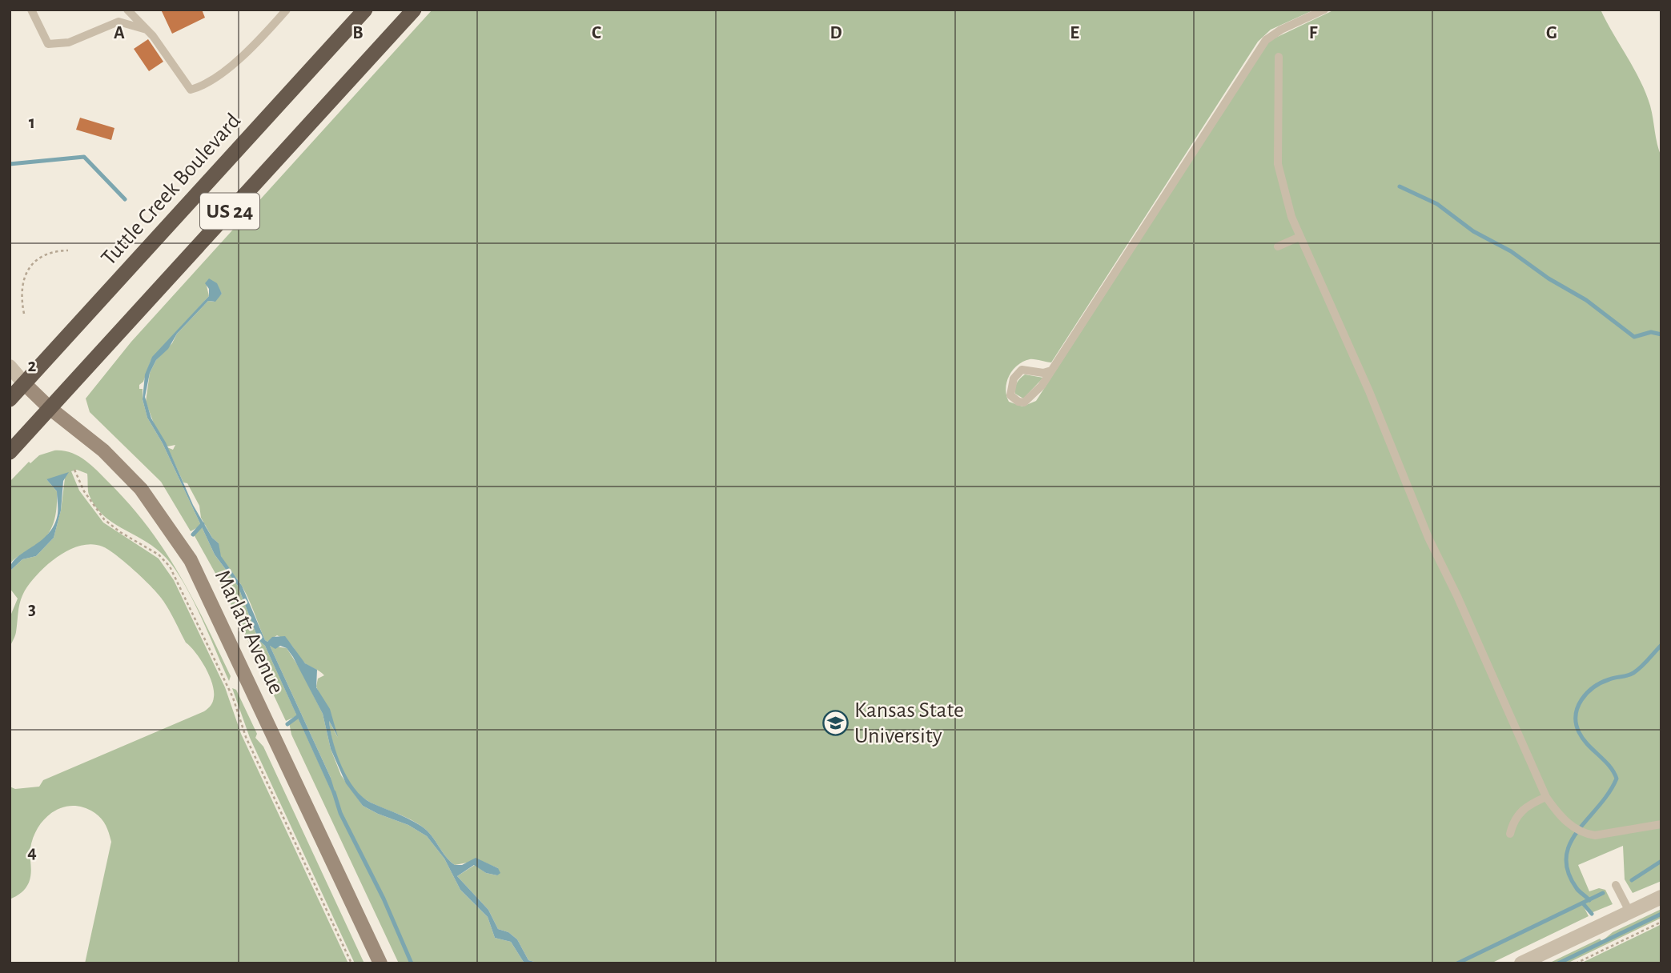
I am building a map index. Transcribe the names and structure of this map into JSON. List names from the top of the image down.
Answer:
{
  "streets": {
    "highway": ["Tuttle Creek Boulevard", "US 24"],
    "main road": ["Marlatt Avenue"]
  },
  "crossings": [
    ["Tuttle Creek Boulevard", "Marlatt Avenue"],
    ["US 24", "Marlatt Avenue"]
  ],
  "places": {
    "school or university": ["Kansas State University"]
  },
  "grid": {
    "columns": [
      "A",
      "B",
      "C",
      "D",
      "E",
      "F",
      "G"
    ],
    "rows": [
      "1",
      "2",
      "3",
      "4"
    ]
  }
}
